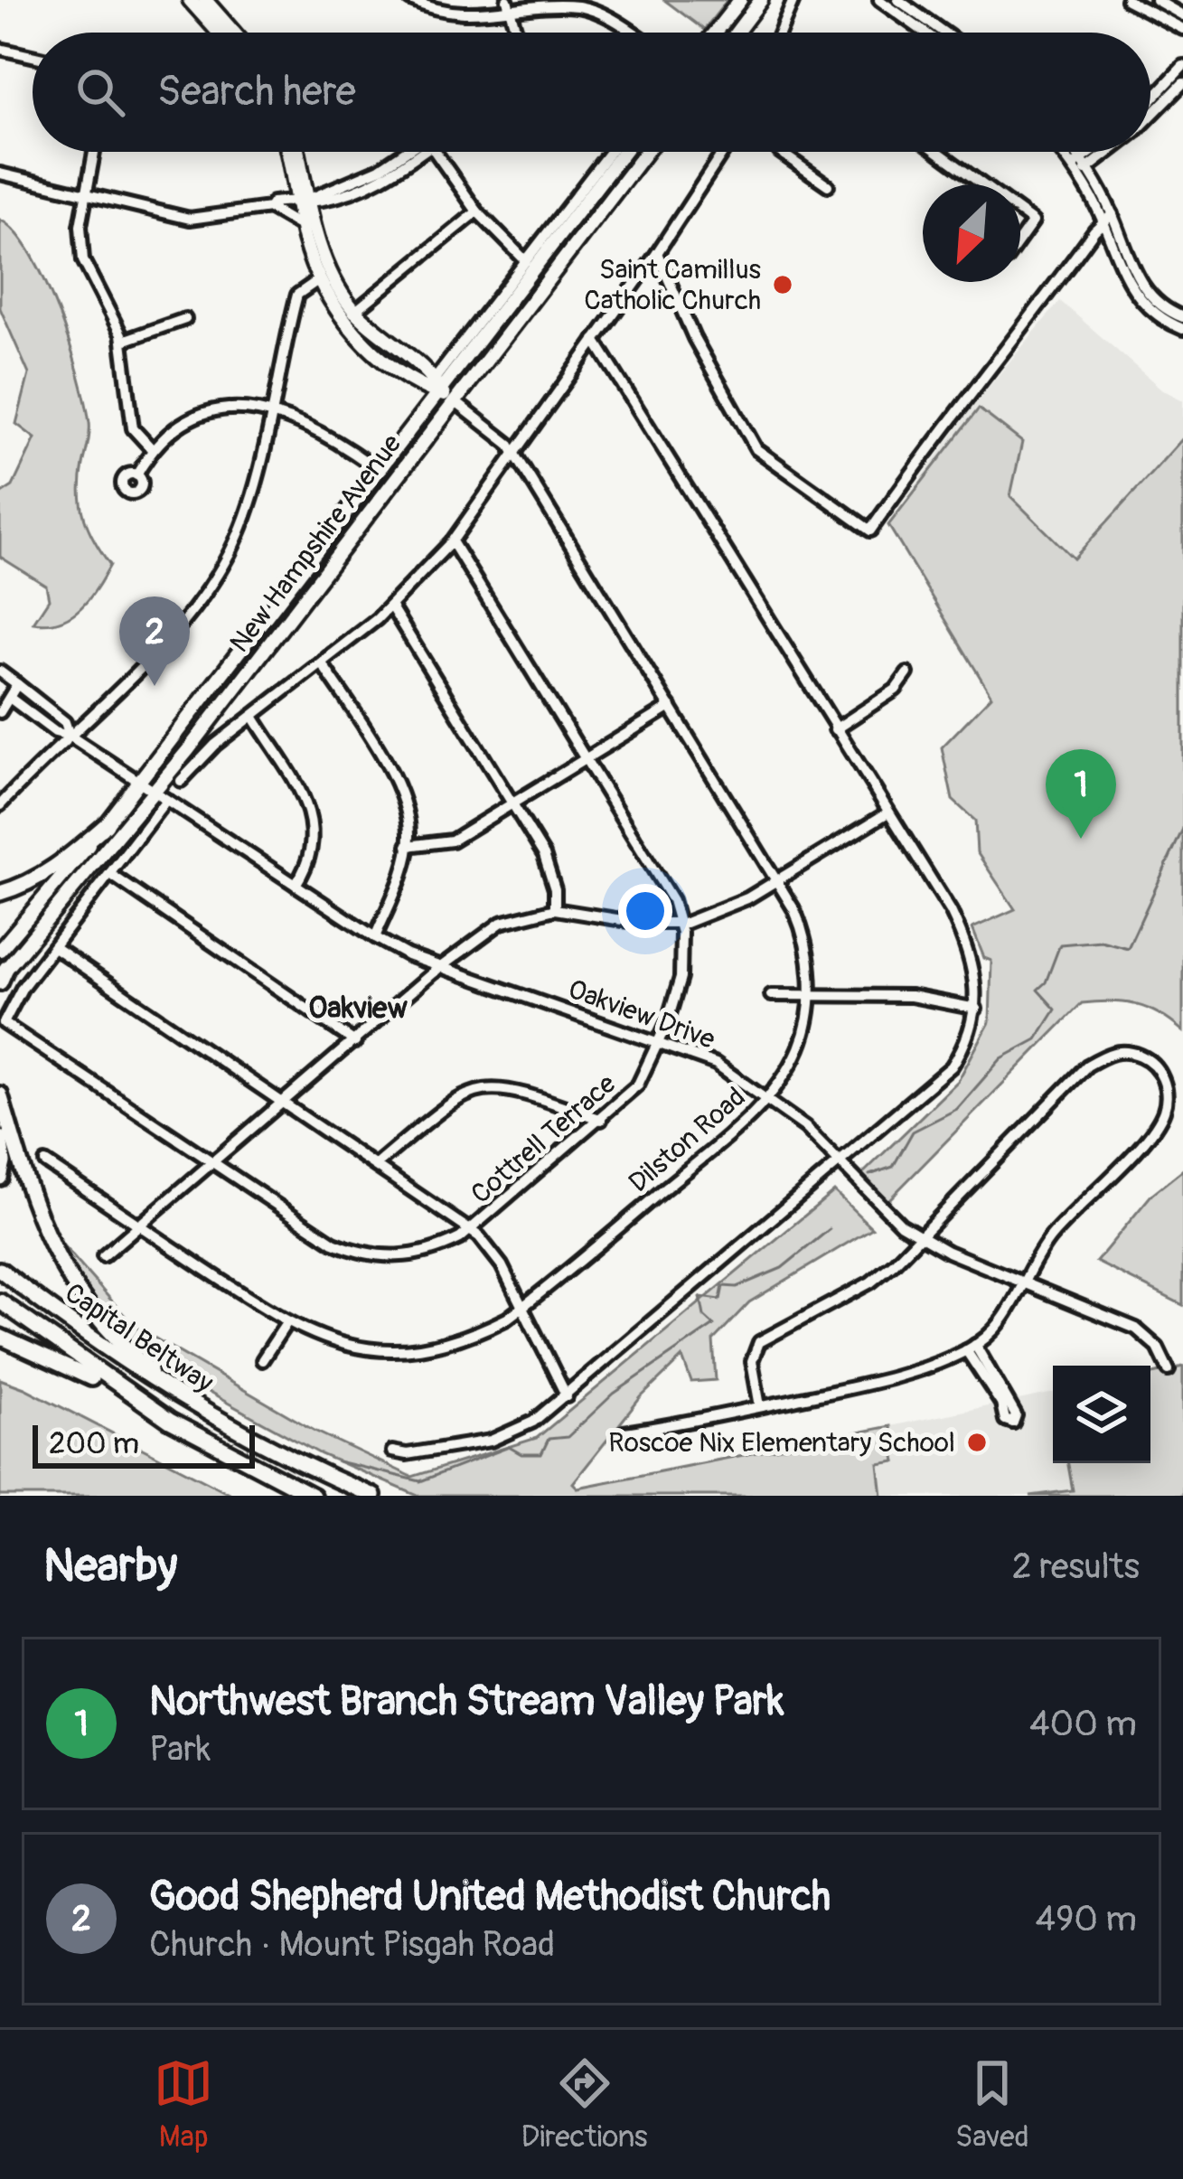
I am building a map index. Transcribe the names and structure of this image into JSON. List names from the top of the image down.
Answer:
{
  "streets": {
    "highway": ["Capital Beltway"],
    "main road": ["New Hampshire Avenue"],
    "street": ["Oakview Drive", "Cottrell Terrace", "Dilston Road"]
  },
  "crossings": [
    ["New Hampshire Avenue", "Oakview Drive"],
    ["New Hampshire Avenue", "Dilston Road"],
    ["Oakview Drive", "Cottrell Terrace"],
    ["Oakview Drive", "Dilston Road"]
  ],
  "districts": ["Oakview"],
  "places": ["Saint Camillus Catholic Church", "Roscoe Nix Elementary School"],
  "scale_bar": "200 m",
  "north": "bottom left",
  "page": {
    "search": "Search here",
    "pins": ["2", "1"],
    "scale": "200 m",
    "heading": ["Nearby", "2 results"],
    "list": [
      {
        "mark": "1",
        "name": "Northwest Branch Stream Valley Park",
        "note": "Park",
        "value": "400 m"
      },
      {
        "mark": "2",
        "name": "Good Shepherd United Methodist Church",
        "note": "Church · Mount Pisgah Road",
        "value": "490 m"
      }
    ],
    "nav": ["Map", "Directions", "Saved"]
  }
}
